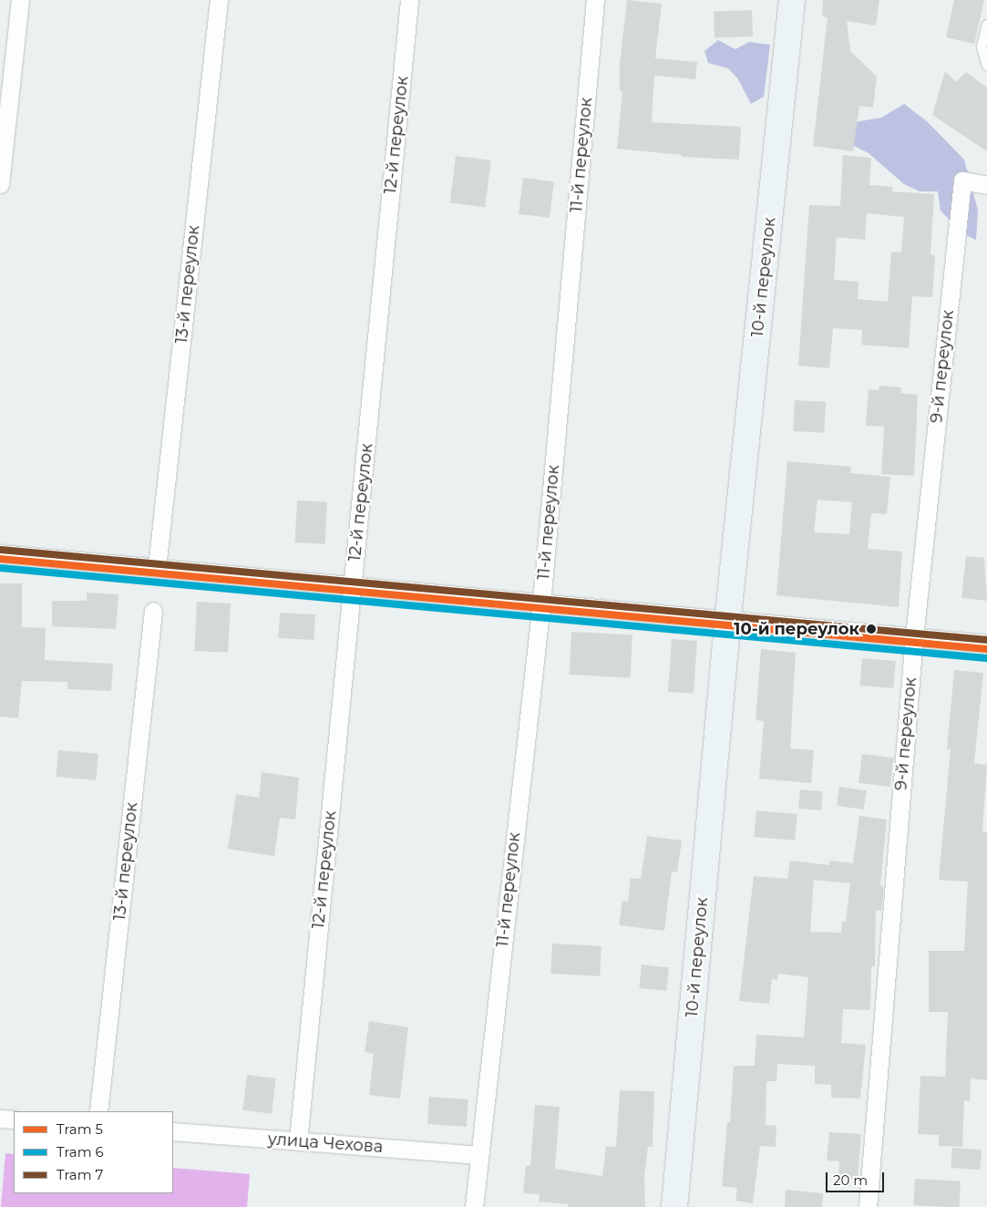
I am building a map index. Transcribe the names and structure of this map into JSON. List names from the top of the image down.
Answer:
{
  "streets": {
    "street": [
      "12-й переулок",
      "11-й переулок",
      "10-й переулок",
      "13-й переулок",
      "9-й переулок",
      "улица Чехова"
    ]
  },
  "crossings": [
    ["12-й переулок", "улица Чехова"],
    ["11-й переулок", "улица Чехова"]
  ],
  "places": ["10-й переулок"],
  "lines": ["tram line 7", "tram line 5", "tram line 6"],
  "legend": ["Tram 5", "Tram 6", "Tram 7"],
  "scale_bar": "20 m"
}
